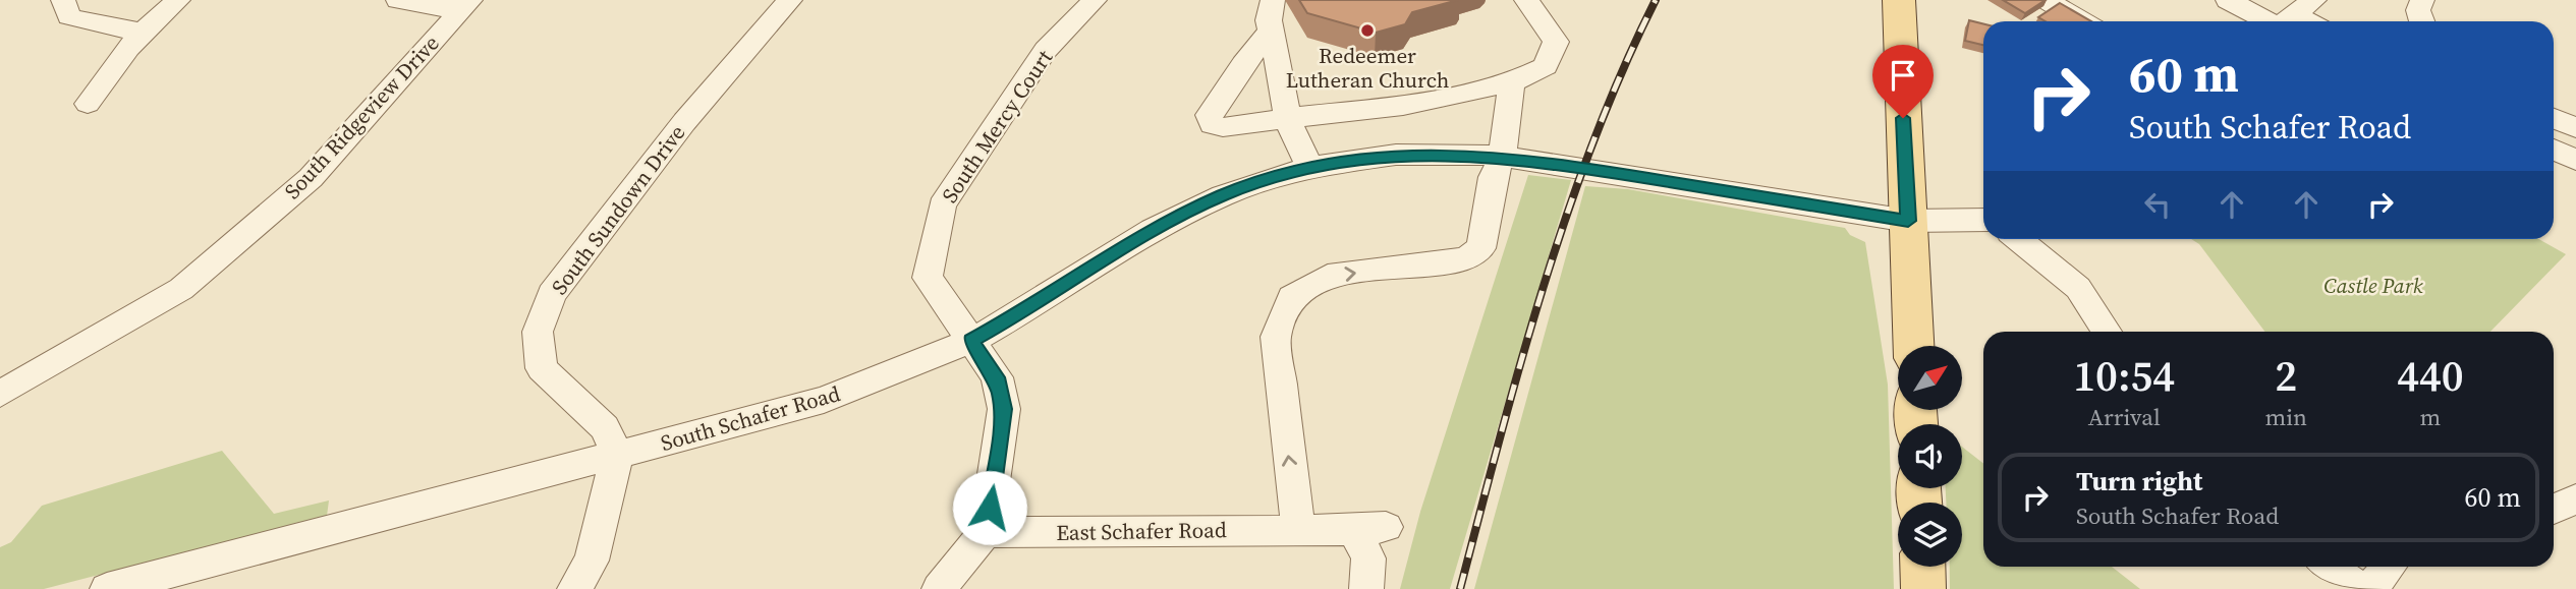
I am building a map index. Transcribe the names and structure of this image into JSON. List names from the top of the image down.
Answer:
{
  "streets": {
    "street": [
      "South Ridgeview Drive",
      "South Mercy Court",
      "South Sundown Drive",
      "South Schafer Road",
      "East Schafer Road"
    ]
  },
  "crossings": [
    ["South Mercy Court", "South Schafer Road"],
    ["South Mercy Court", "East Schafer Road"],
    ["South Sundown Drive", "South Schafer Road"]
  ],
  "parks": ["Castle Park"],
  "places": ["Redeemer Lutheran Church"],
  "north": "top right",
  "page": {
    "turn": ["60 m", "South Schafer Road"],
    "eta": [
      "10:54",
      "Arrival",
      "2",
      "min",
      "440",
      "m"
    ],
    "list": [
      {
        "name": "Turn right",
        "note": "South Schafer Road",
        "value": "60 m"
      }
    ]
  }
}
